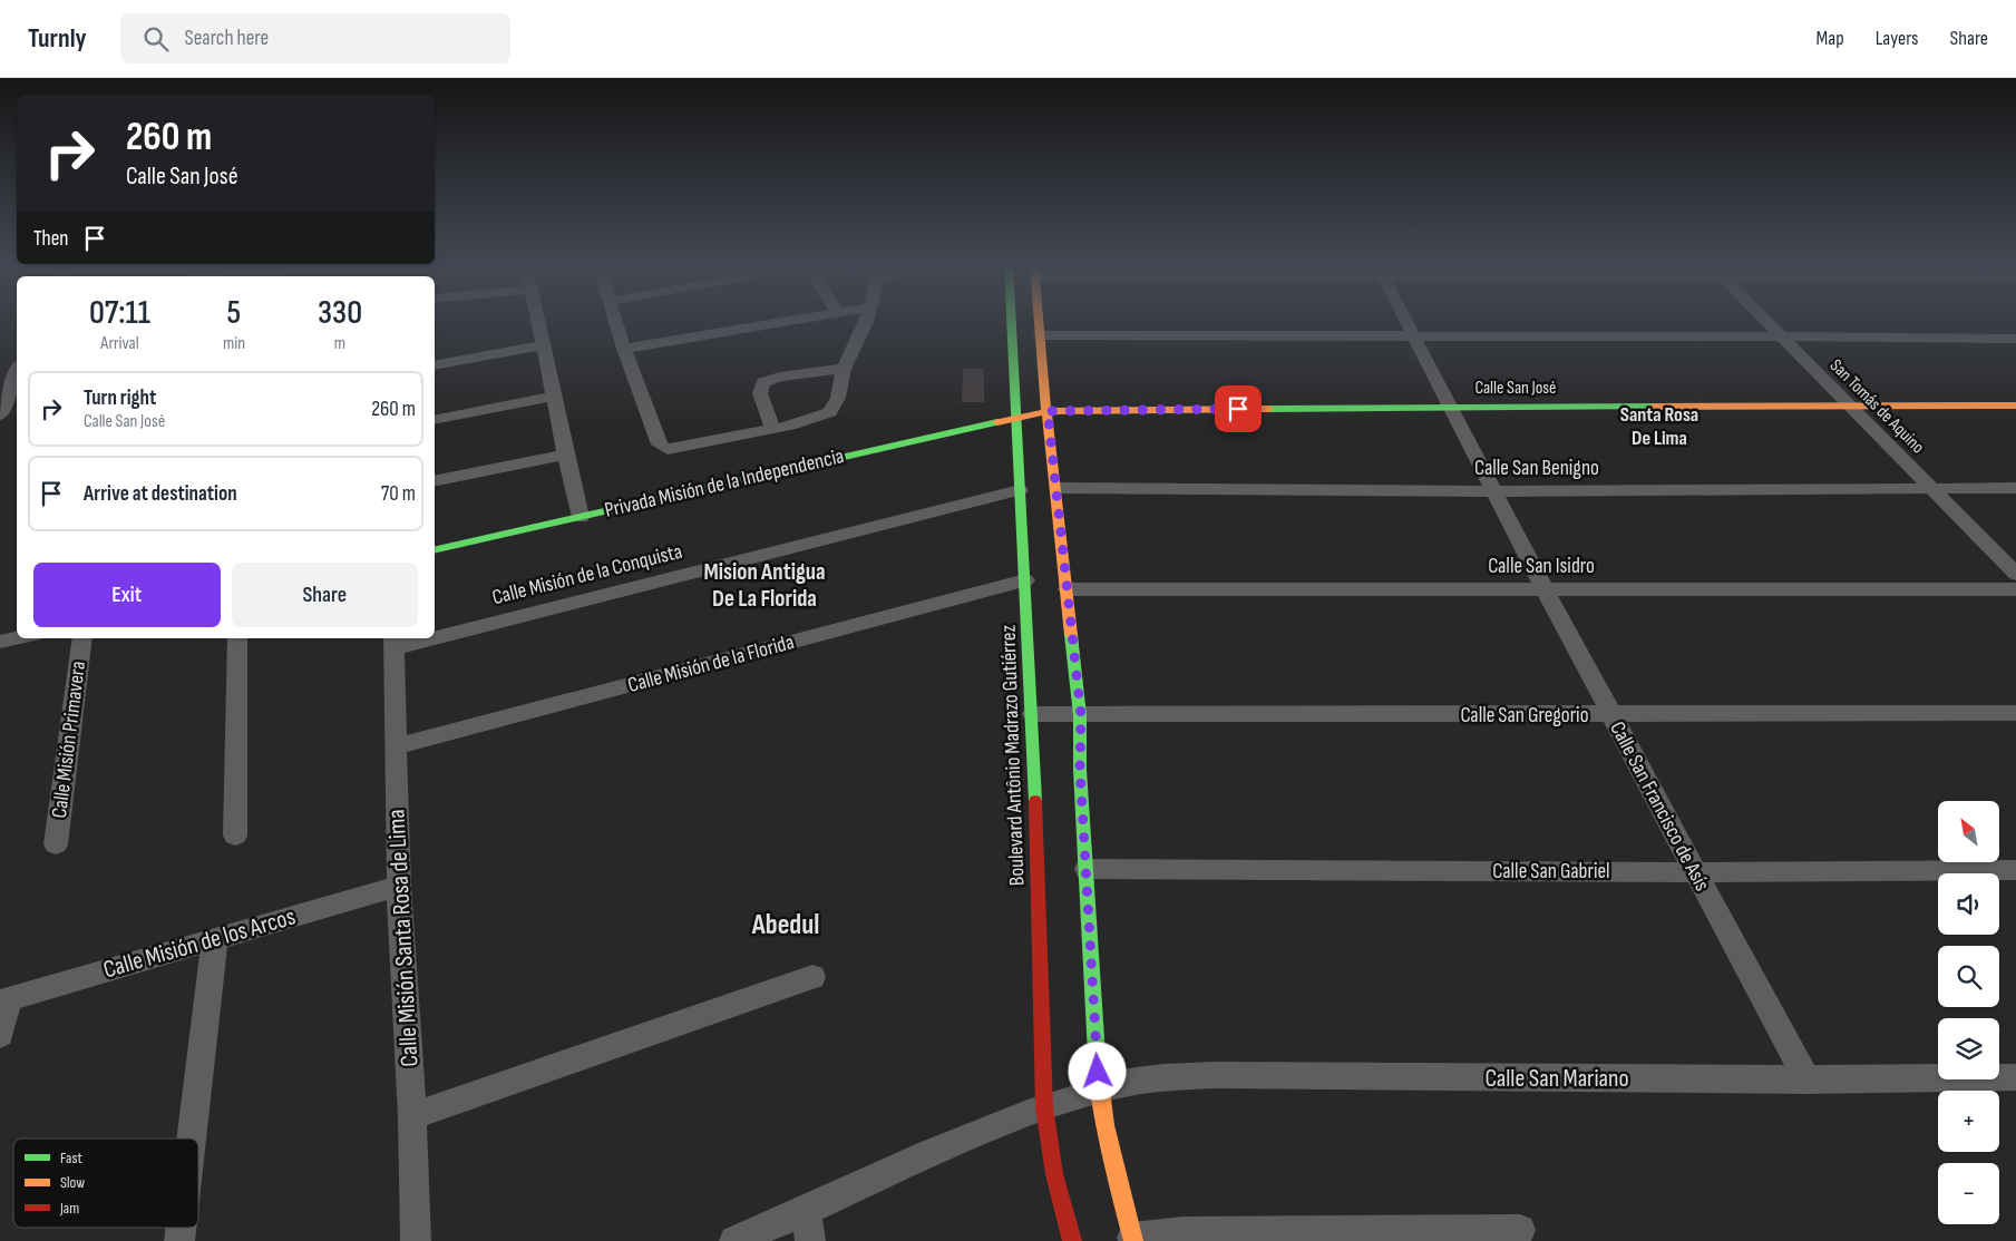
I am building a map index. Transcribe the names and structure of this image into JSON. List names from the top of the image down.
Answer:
{
  "streets": {
    "street": [
      "Calle San José",
      "San Tomás de Aquino",
      "Calle San Benigno",
      "Privada Misión de la Independencia",
      "Calle San Isidro",
      "Calle Misión de la Conquista",
      "Calle Misión de la Florida",
      "Calle San Gregorio",
      "Calle Misión Primavera",
      "Boulevard Antônio Madrazo Gutiérrez",
      "Calle San Francisco de Asís",
      "Calle San Gabriel",
      "Calle Misión Santa Rosa de Lima",
      "Calle Misión de los Arcos",
      "Calle San Mariano"
    ]
  },
  "crossings": [
    ["Calle San José", "San Tomás de Aquino"],
    ["Calle San José", "Privada Misión de la Independencia"],
    ["Calle San José", "Boulevard Antônio Madrazo Gutiérrez"],
    ["Calle San José", "Calle San Francisco de Asís"],
    ["San Tomás de Aquino", "Calle San Benigno"],
    ["Calle San Benigno", "Calle San Francisco de Asís"],
    ["Privada Misión de la Independencia", "Boulevard Antônio Madrazo Gutiérrez"],
    ["Calle San Isidro", "Calle San Francisco de Asís"],
    ["Calle Misión de la Conquista", "Boulevard Antônio Madrazo Gutiérrez"],
    ["Calle Misión de la Conquista", "Calle Misión Santa Rosa de Lima"],
    ["Calle Misión de la Florida", "Boulevard Antônio Madrazo Gutiérrez"],
    ["Calle Misión de la Florida", "Calle Misión Santa Rosa de Lima"],
    ["Calle San Gregorio", "Boulevard Antônio Madrazo Gutiérrez"],
    ["Calle San Gregorio", "Calle San Francisco de Asís"],
    ["Boulevard Antônio Madrazo Gutiérrez", "Calle San Mariano"],
    ["Calle San Francisco de Asís", "Calle San Gabriel"],
    ["Calle San Francisco de Asís", "Calle San Mariano"],
    ["Calle Misión Santa Rosa de Lima", "Calle Misión de los Arcos"]
  ],
  "districts": ["Santa Rosa De Lima", "Mision Antigua De La Florida", "Abedul"],
  "legend": ["Fast", "Slow", "Jam"],
  "north": "top left",
  "page": {
    "header": "Turnly",
    "search": "Search here",
    "nav": ["Map", "Layers", "Share"],
    "turn": ["260 m", "Calle San José"],
    "then": "Then",
    "eta": [
      "07:11",
      "Arrival",
      "5",
      "min",
      "330",
      "m"
    ],
    "list": [
      {
        "name": "Turn right",
        "note": "Calle San José",
        "value": "260 m"
      },
      {
        "name": "Arrive at destination",
        "value": "70 m"
      }
    ],
    "buttons": ["Exit", "Share"],
    "map_buttons": ["+", "−"]
  }
}
